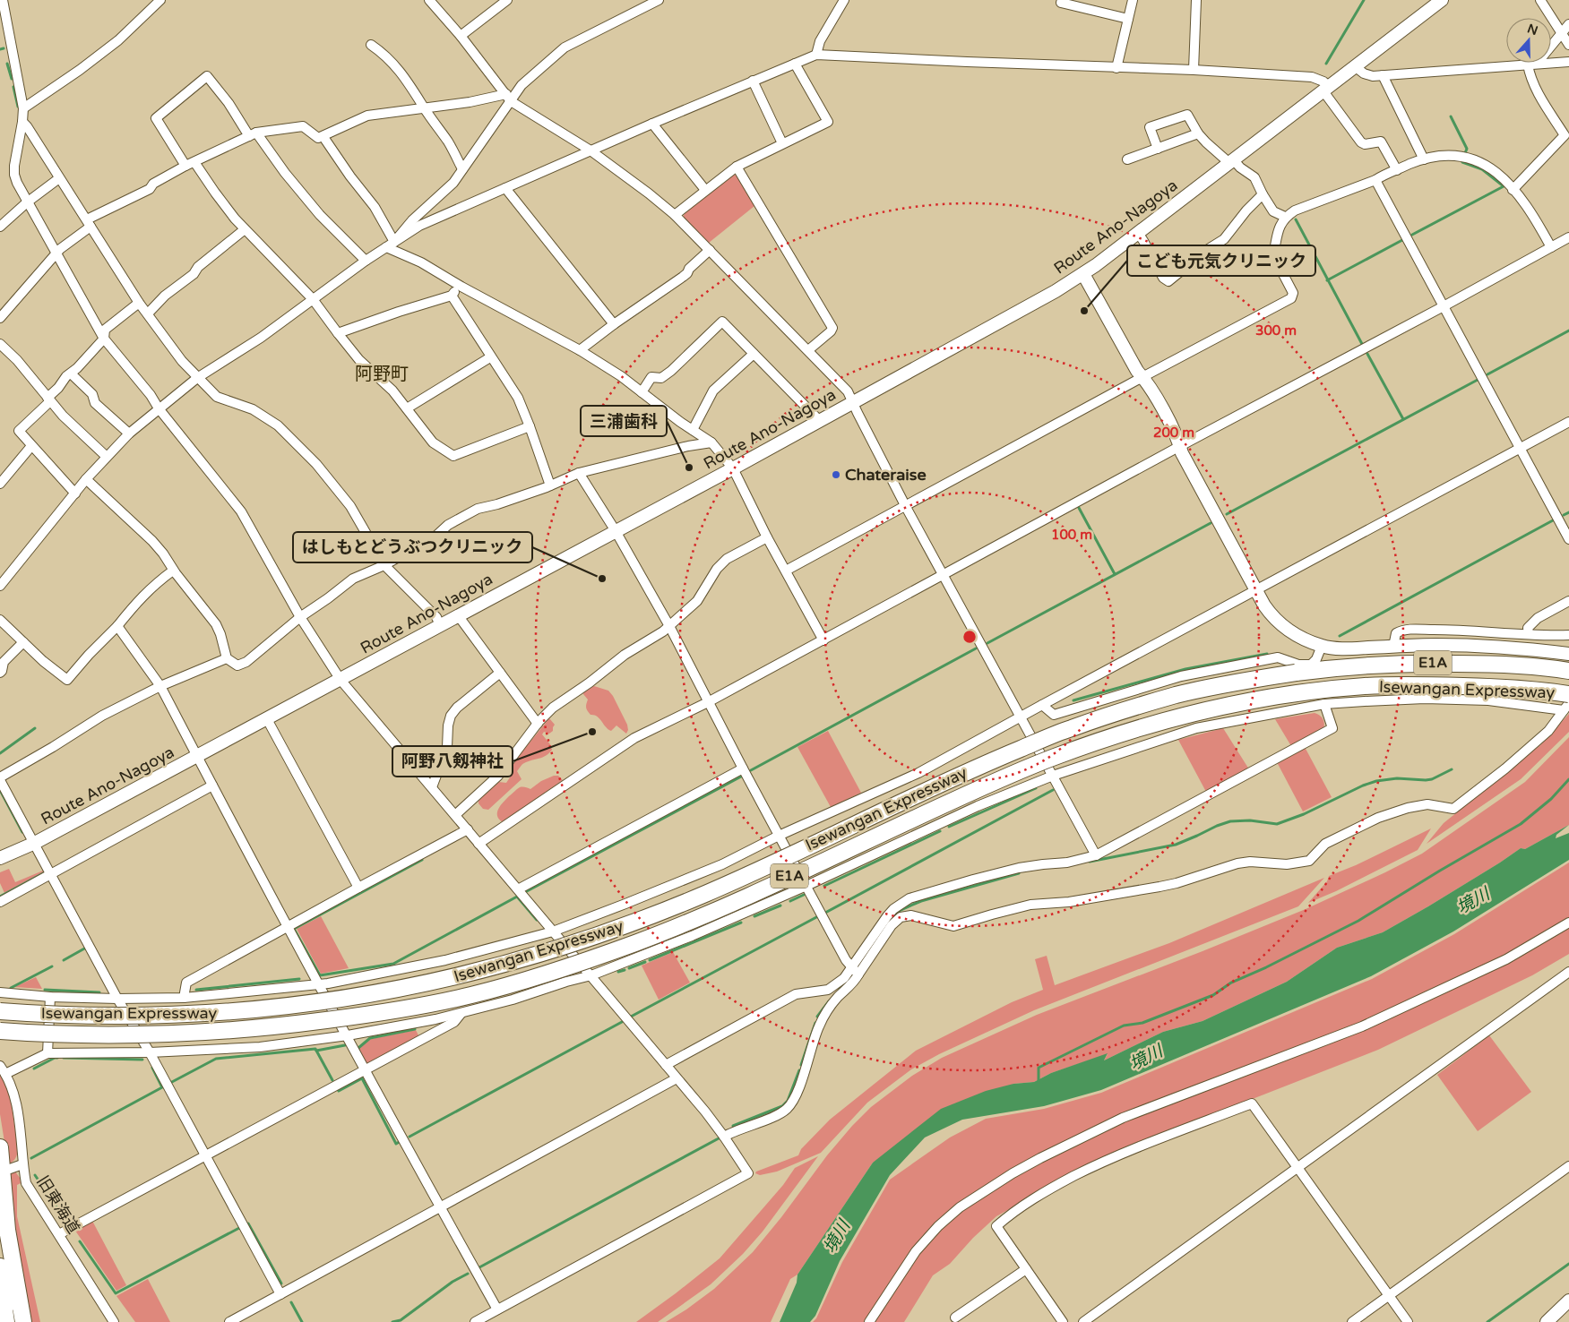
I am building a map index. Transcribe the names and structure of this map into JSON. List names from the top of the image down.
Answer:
{
  "streets": {
    "highway": ["E1A", "Isewangan Expressway"],
    "main road": ["Route Ano-Nagoya"],
    "street": ["旧東海道"]
  },
  "districts": ["阿野町"],
  "water": ["境川"],
  "places": [
    "こども元気クリニック",
    "三浦歯科",
    "Chateraise",
    "はしもとどうぶつクリニック",
    "阿野八剱神社"
  ],
  "north": "top",
  "rings": ["300 m", "200 m", "100 m"]
}
